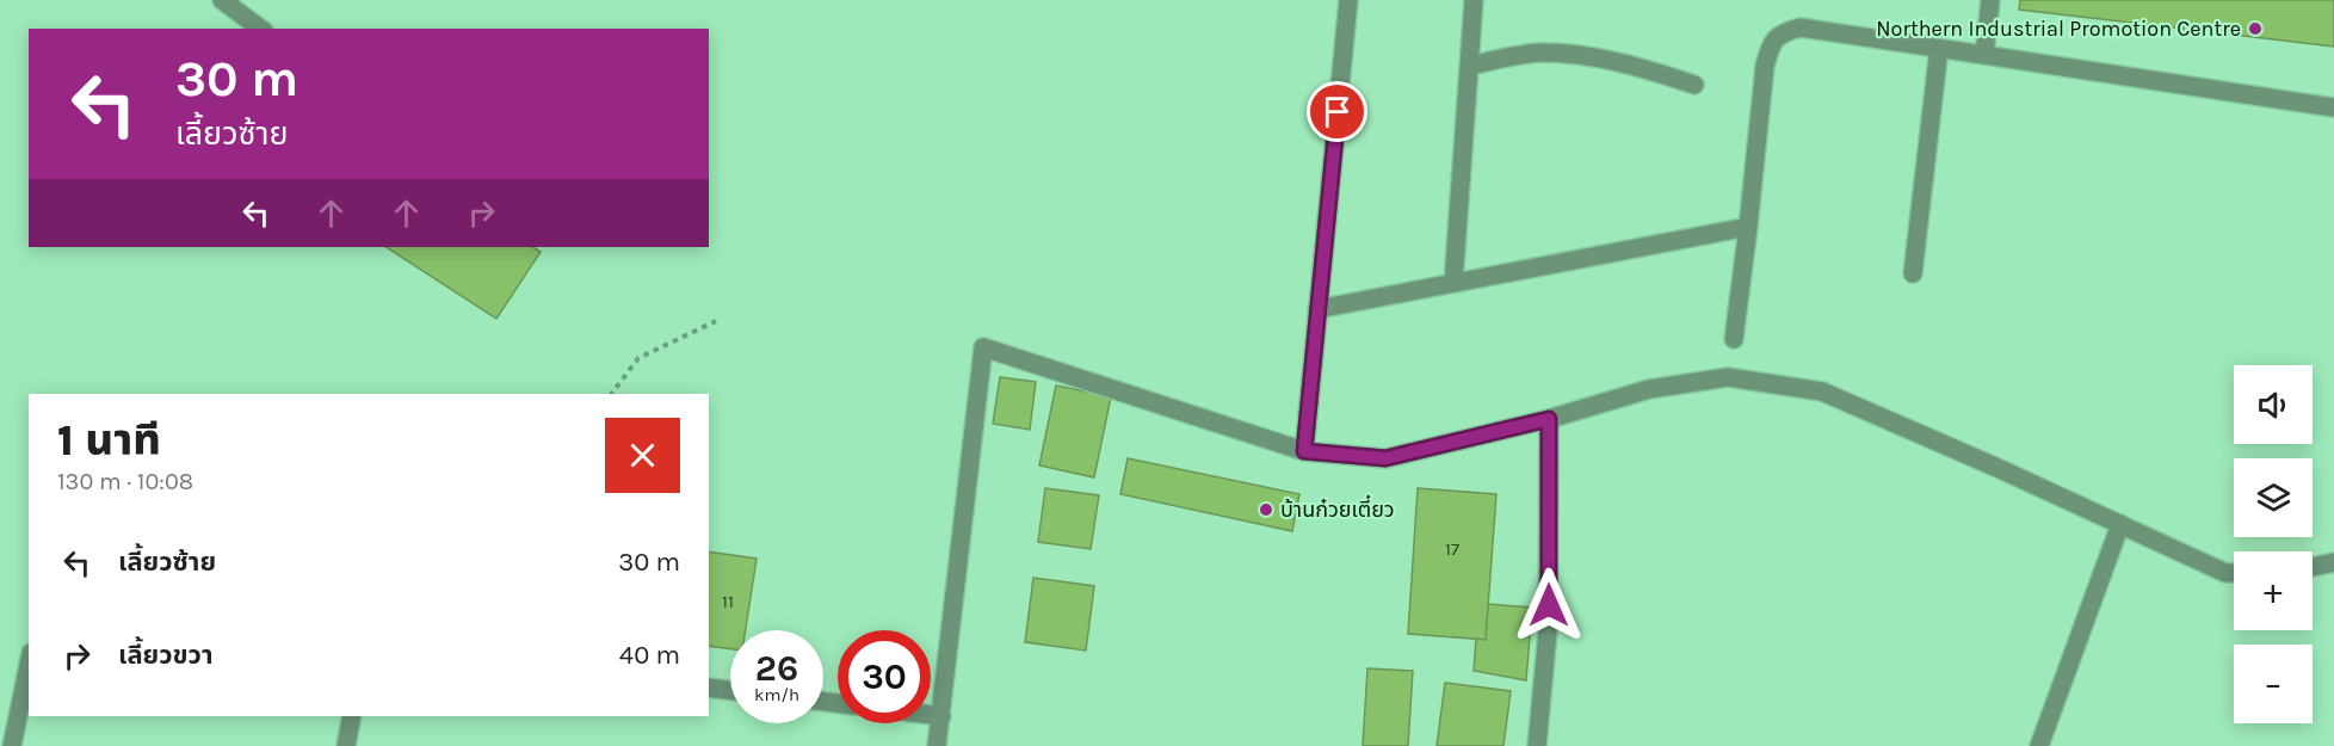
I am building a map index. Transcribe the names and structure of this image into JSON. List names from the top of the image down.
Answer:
{
  "places": ["Northern Industrial Promotion Centre", "บ้านก๋วยเตี๋ยว"],
  "house_numbers": ["17", "11"],
  "page": {
    "turn": ["30 m", "เลี้ยวซ้าย"],
    "map_buttons": ["+", "−"],
    "heading": ["1 นาที", "130 m · 10:08"],
    "list": [
      {
        "name": "เลี้ยวซ้าย",
        "value": "30 m"
      },
      {
        "name": "เลี้ยวขวา",
        "value": "40 m"
      }
    ],
    "speed": "26 km/h",
    "limit": "30"
  }
}
